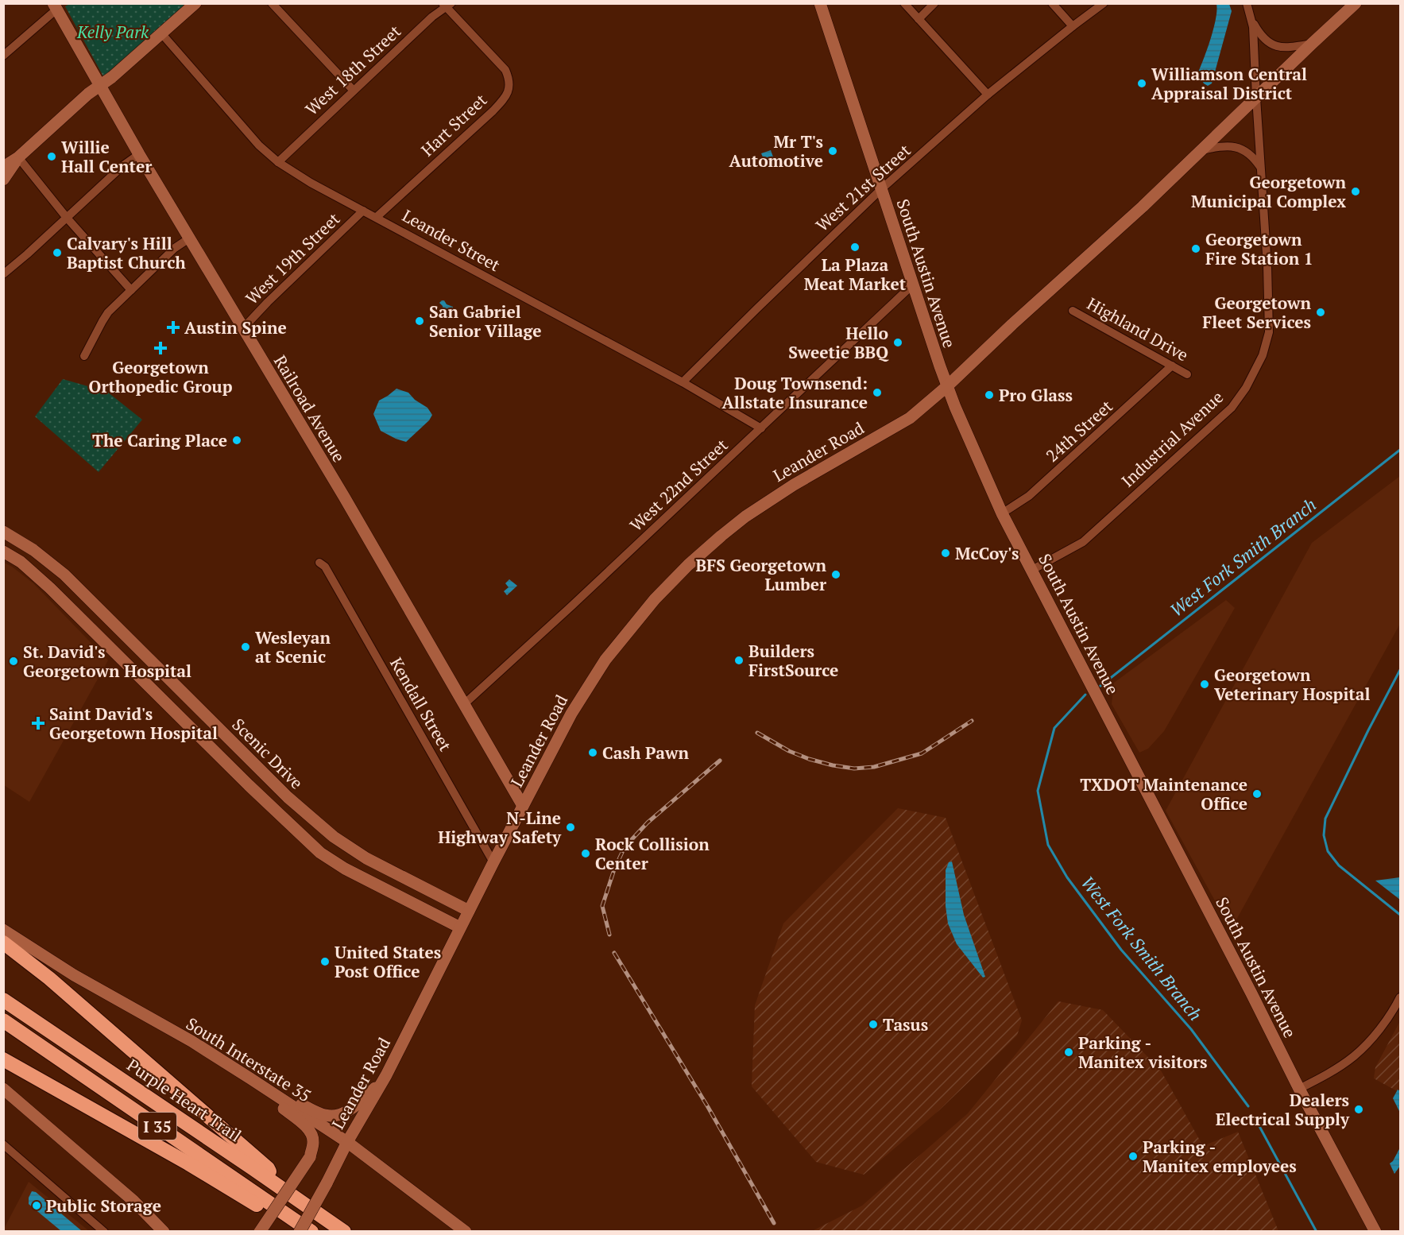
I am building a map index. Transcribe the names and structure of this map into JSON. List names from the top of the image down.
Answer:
{
  "streets": {
    "highway": ["Purple Heart Trail", "I 35"],
    "main road": [
      "South Austin Avenue",
      "Railroad Avenue",
      "Leander Road",
      "Scenic Drive",
      "South Interstate 35"
    ],
    "street": [
      "West 18th Street",
      "Hart Street",
      "West 21st Street",
      "Leander Street",
      "West 19th Street",
      "Highland Drive",
      "24th Street",
      "Industrial Avenue",
      "West 22nd Street",
      "Kendall Street"
    ]
  },
  "crossings": [
    ["West 18th Street", "Hart Street"],
    ["West 18th Street", "Leander Street"],
    ["Hart Street", "Leander Street"],
    ["West 21st Street", "Leander Street"],
    ["West 21st Street", "South Austin Avenue"],
    ["Leander Street", "West 19th Street"],
    ["Leander Street", "West 22nd Street"],
    ["West 19th Street", "Railroad Avenue"],
    ["South Austin Avenue", "24th Street"],
    ["South Austin Avenue", "Industrial Avenue"],
    ["South Austin Avenue", "Leander Road"],
    ["South Austin Avenue", "West 22nd Street"],
    ["Highland Drive", "24th Street"],
    ["Railroad Avenue", "Leander Road"],
    ["Railroad Avenue", "West 22nd Street"],
    ["Industrial Avenue", "Leander Road"],
    ["Leander Road", "Kendall Street"],
    ["Leander Road", "Scenic Drive"],
    ["Leander Road", "South Interstate 35"]
  ],
  "water": ["West Fork Smith Branch"],
  "parks": ["Kelly Park"],
  "places": {
    "other": [
      "Williamson Central Appraisal District",
      "Mr T's Automotive",
      "Willie Hall Center",
      "Georgetown Municipal Complex",
      "La Plaza Meat Market",
      "Georgetown Fire Station 1",
      "Calvary's Hill Baptist Church",
      "Georgetown Fleet Services",
      "San Gabriel Senior Village",
      "Hello Sweetie BBQ",
      "Doug Townsend: Allstate Insurance",
      "Pro Glass",
      "The Caring Place",
      "McCoy's",
      "BFS Georgetown Lumber",
      "Wesleyan at Scenic",
      "Builders FirstSource",
      "St. David's Georgetown Hospital",
      "Georgetown Veterinary Hospital",
      "Cash Pawn",
      "TXDOT Maintenance Office",
      "N-Line Highway Safety",
      "Rock Collision Center",
      "United States Post Office",
      "Tasus",
      "Parking - Manitex visitors",
      "Dealers Electrical Supply",
      "Parking - Manitex employees",
      "Public Storage"
    ],
    "health": ["Austin Spine", "Georgetown Orthopedic Group", "Saint David's Georgetown Hospital"]
  }
}
